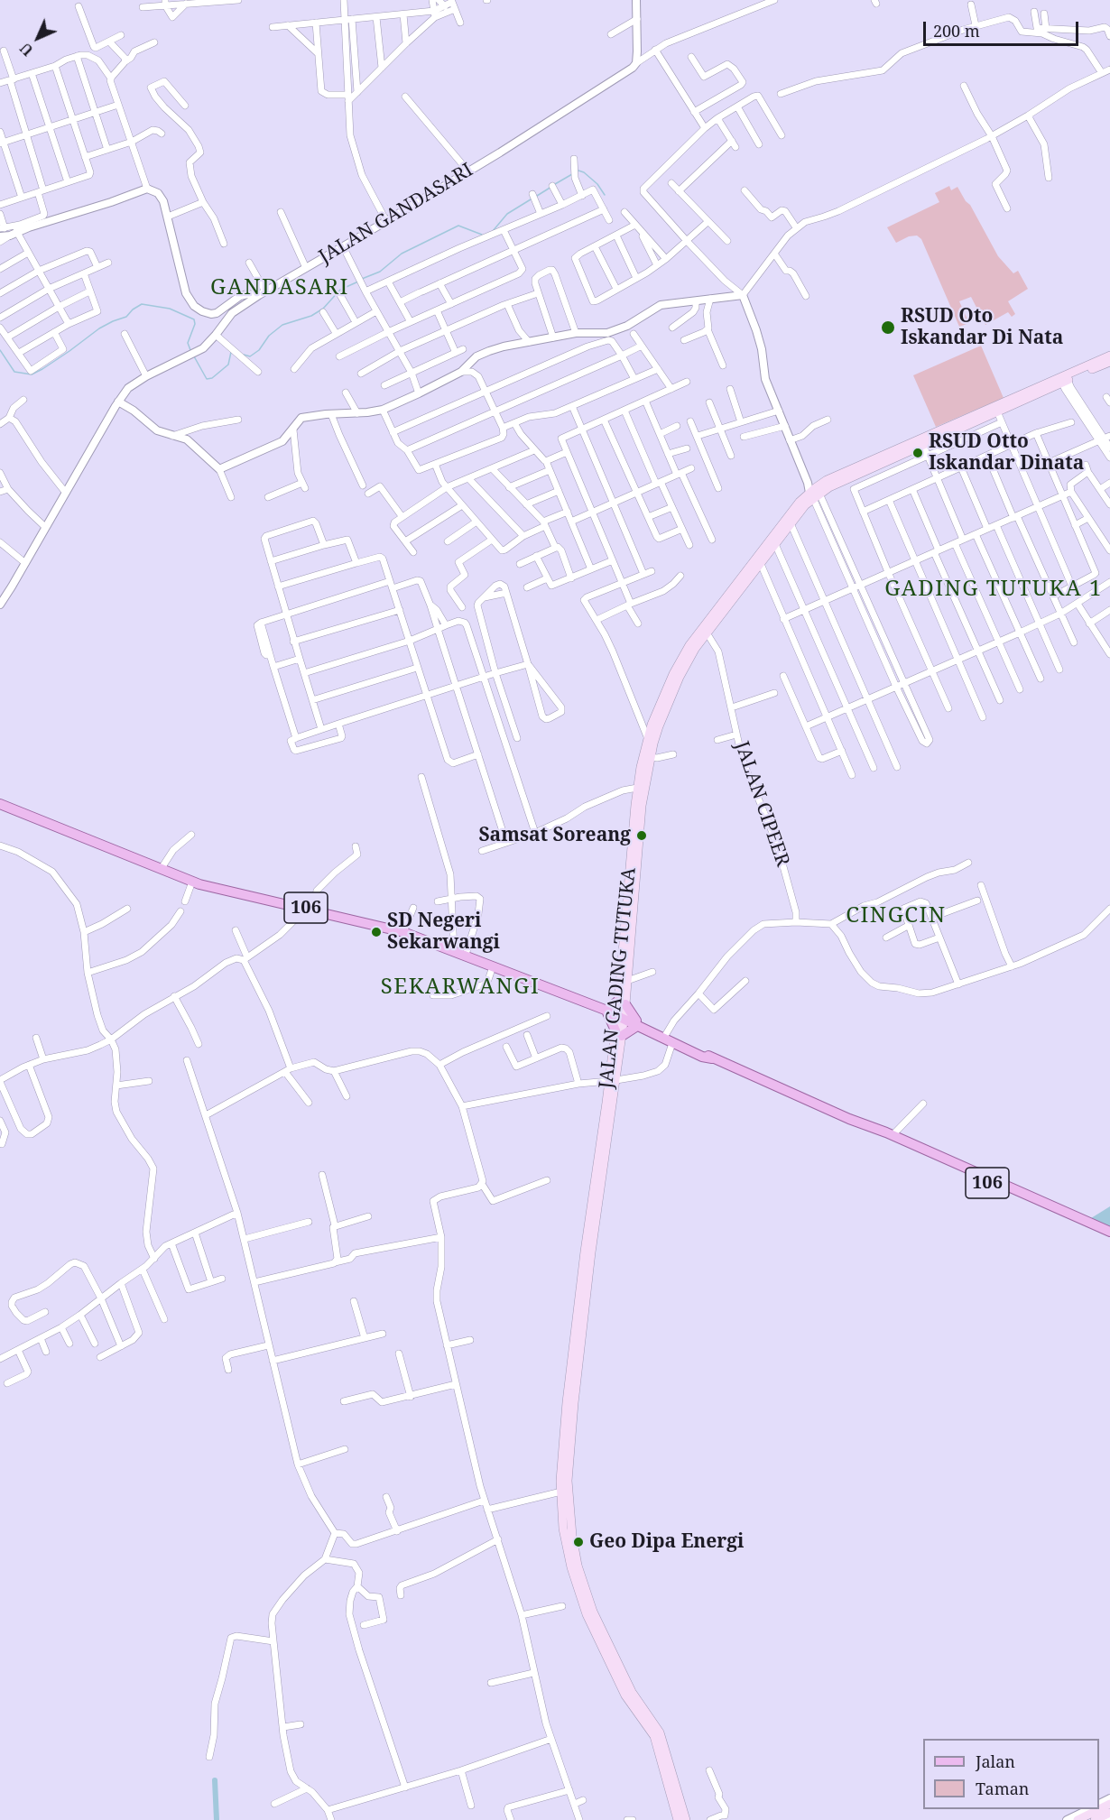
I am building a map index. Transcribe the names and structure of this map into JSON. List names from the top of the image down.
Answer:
{
  "streets": {
    "main road": ["106", "JALAN GADING TUTUKA"],
    "street": ["JALAN GANDASARI", "JALAN CIPEER"]
  },
  "crossings": [
    ["JALAN CIPEER", "JALAN GADING TUTUKA"],
    ["106", "JALAN GADING TUTUKA"]
  ],
  "districts": [
    "GANDASARI",
    "GADING TUTUKA 1",
    "CINGCIN",
    "SEKARWANGI"
  ],
  "places": [
    "RSUD Oto Iskandar Di Nata",
    "RSUD Otto Iskandar Dinata",
    "Samsat Soreang",
    "SD Negeri Sekarwangi",
    "Geo Dipa Energi"
  ],
  "legend": ["Jalan", "Taman"],
  "scale_bar": "200 m",
  "north": "bottom left"
}
